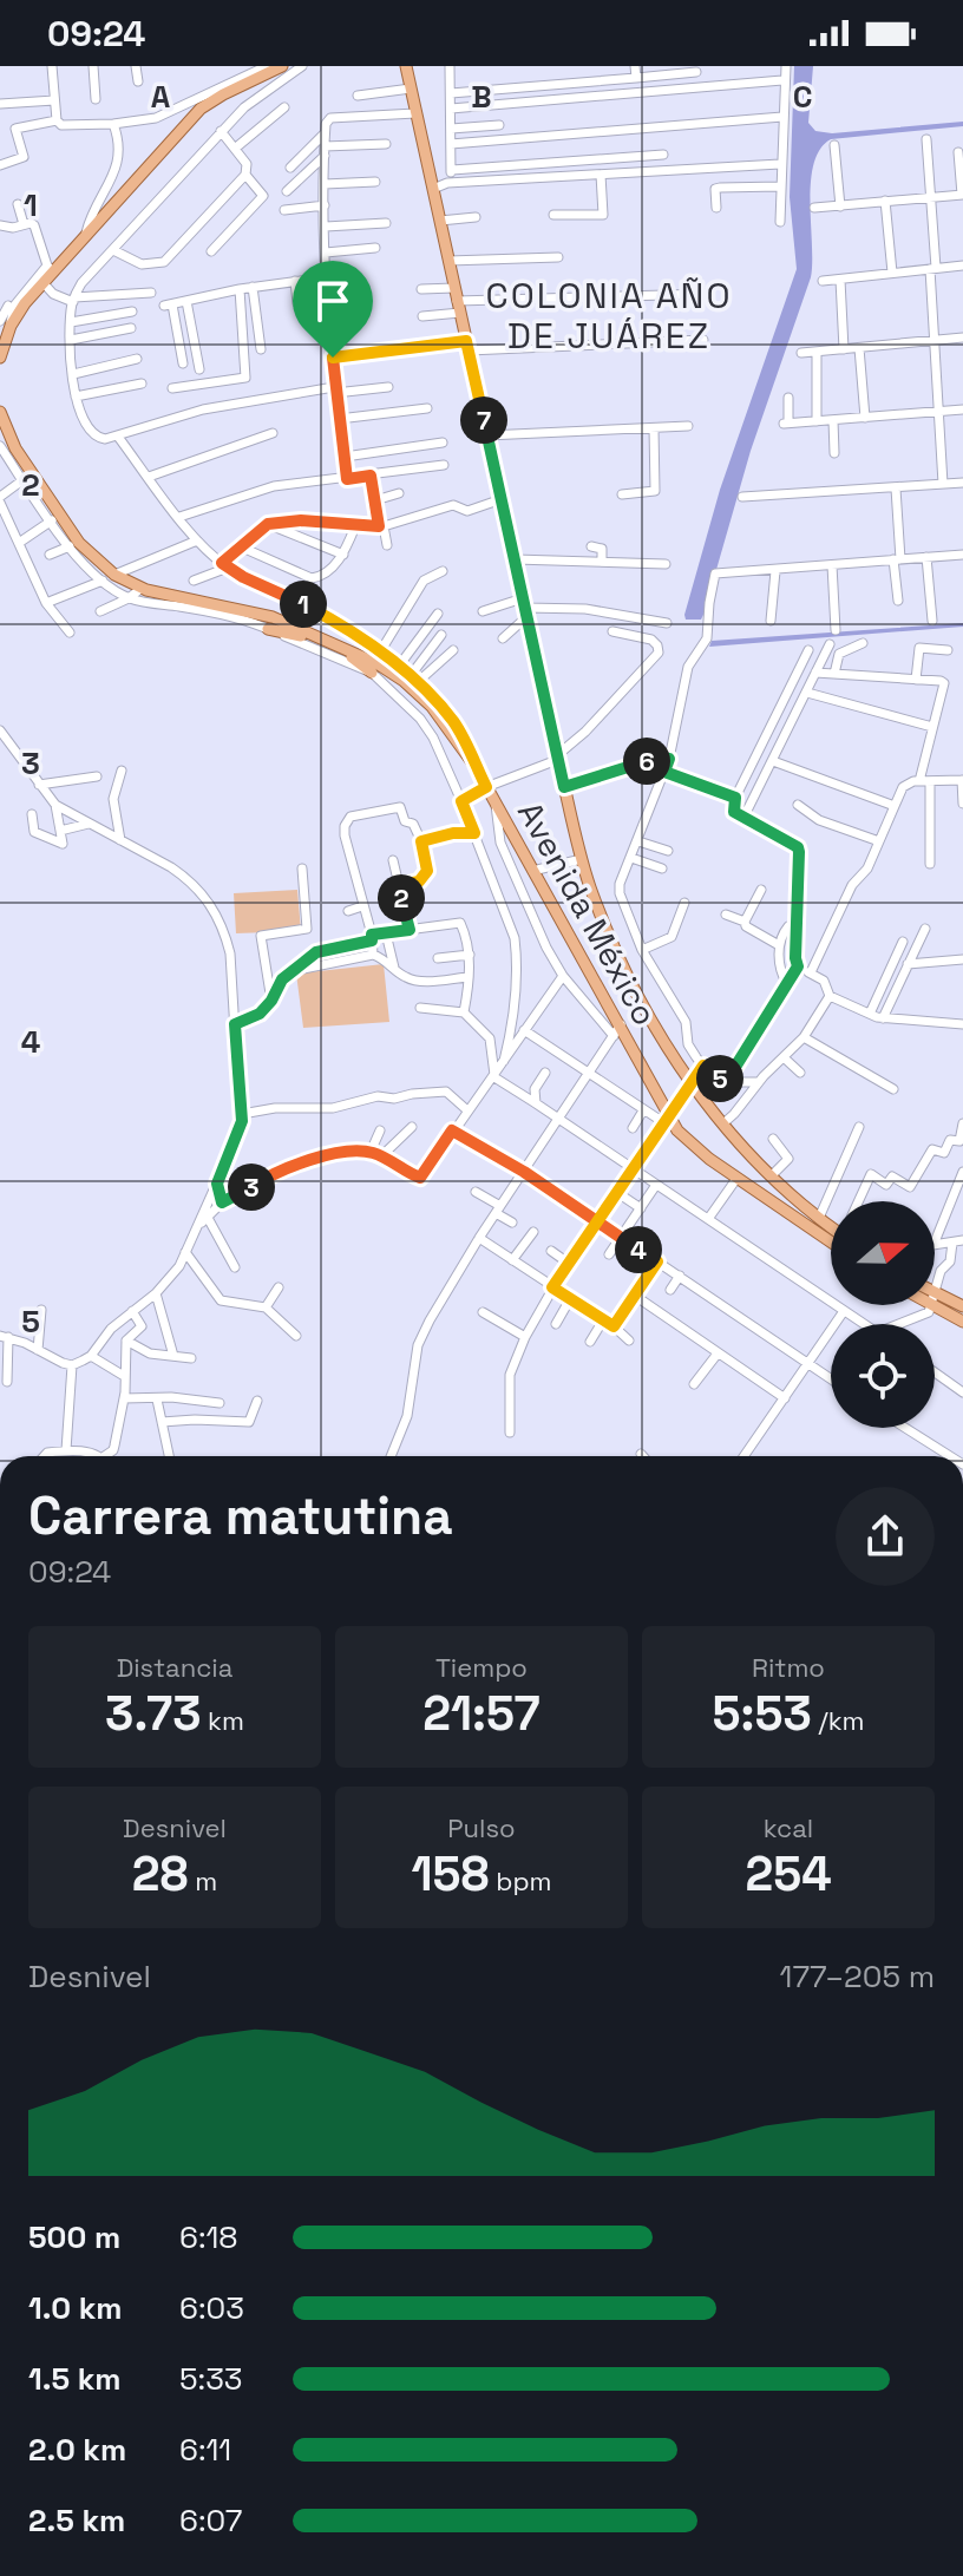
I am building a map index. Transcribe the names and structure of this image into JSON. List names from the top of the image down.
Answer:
{
  "streets": {
    "main road": ["Avenida México"]
  },
  "districts": ["COLONIA AÑO DE JUÁREZ"],
  "north": "right",
  "page": {
    "status": "09:24",
    "pins": [
      "7",
      "1",
      "6",
      "2",
      "5",
      "3",
      "4"
    ],
    "heading": ["Carrera matutina", "09:24"],
    "stats": [
      ["Distancia", "3.73 km"],
      ["Tiempo", "21:57"],
      ["Ritmo", "5:53 /km"],
      ["Desnivel", "28 m"],
      ["Pulso", "158 bpm"],
      ["kcal", "254"]
    ],
    "chart": ["Desnivel", "177–205 m"],
    "list": [
      {
        "name": "500 m",
        "note": "6:18"
      },
      {
        "name": "1.0 km",
        "note": "6:03"
      },
      {
        "name": "1.5 km",
        "note": "5:33"
      },
      {
        "name": "2.0 km",
        "note": "6:11"
      },
      {
        "name": "2.5 km",
        "note": "6:07"
      }
    ]
  },
  "grid": {
    "columns": ["A", "B", "C"],
    "rows": [
      "1",
      "2",
      "3",
      "4",
      "5"
    ]
  }
}
